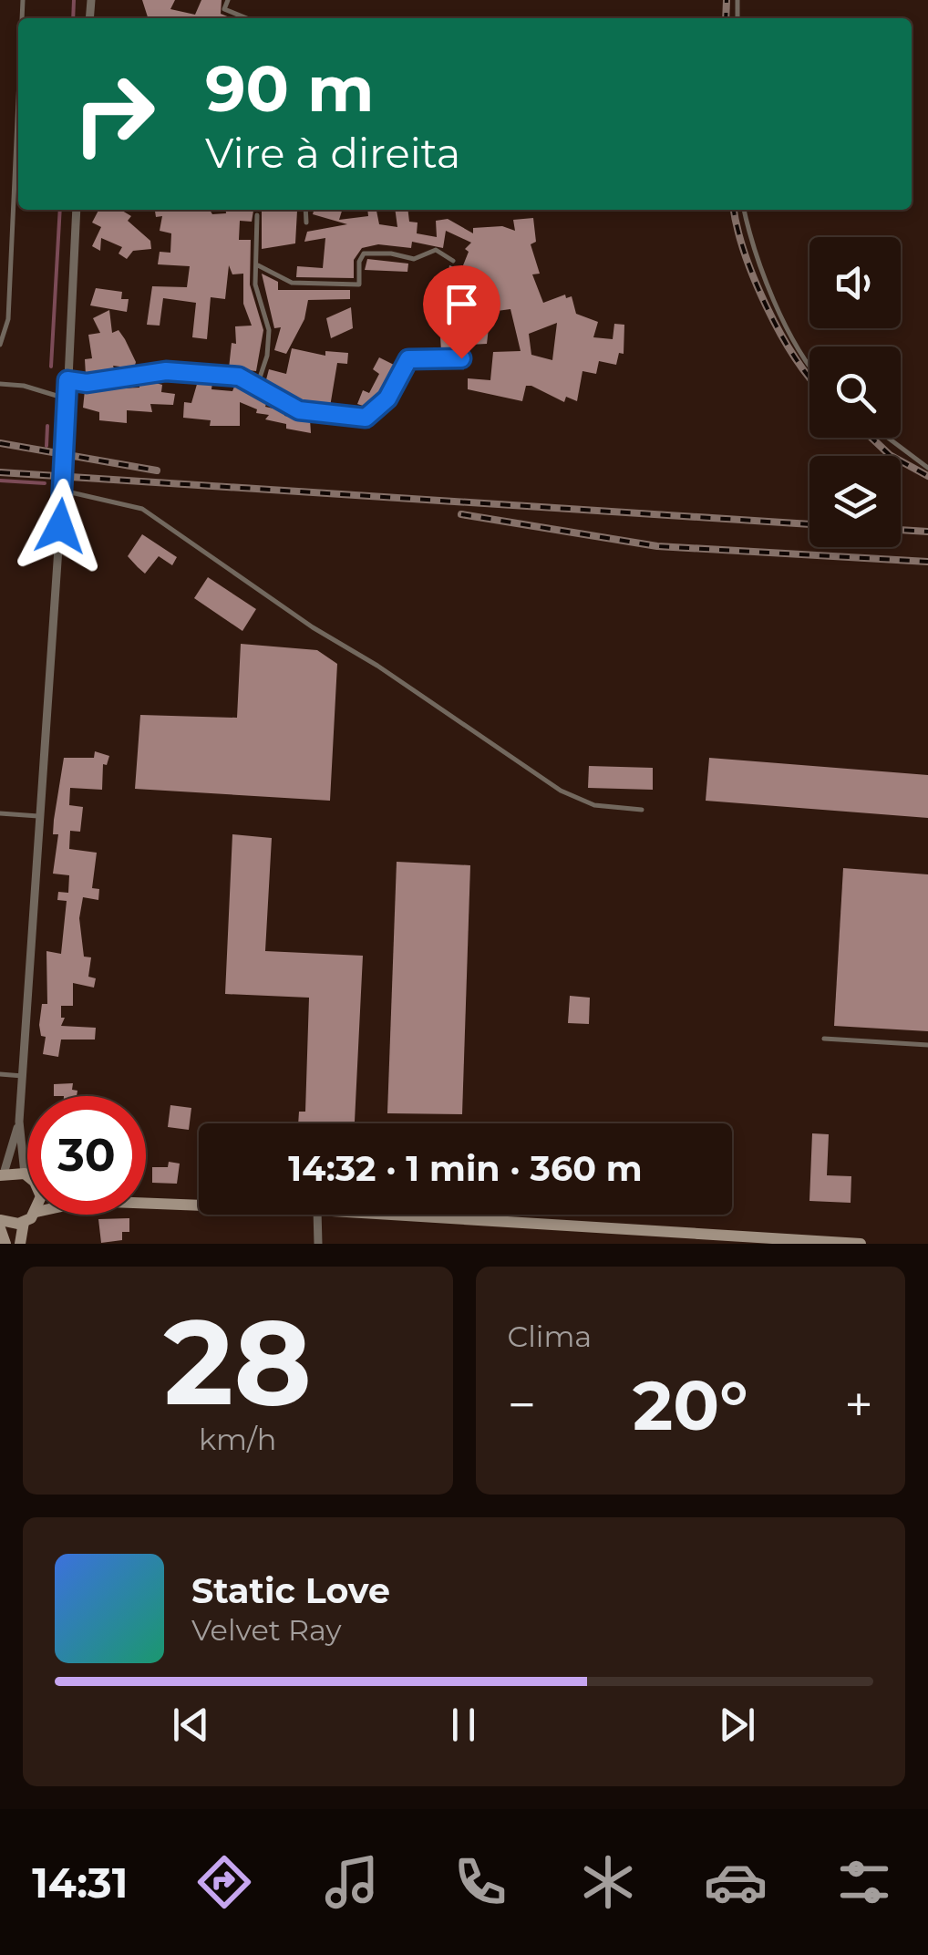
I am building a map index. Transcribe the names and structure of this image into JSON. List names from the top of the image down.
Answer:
{
  "page": {
    "turn": ["90 m", "Vire à direita"],
    "limit": "30",
    "trip": "14:32 · 1 min · 360 m",
    "tile": [
      ["28", "km/h"],
      "Clima"
    ],
    "heat": ["−", "20°", "+"],
    "song": ["Static Love", "Velvet Ray"],
    "tabs": "14:31"
  }
}
